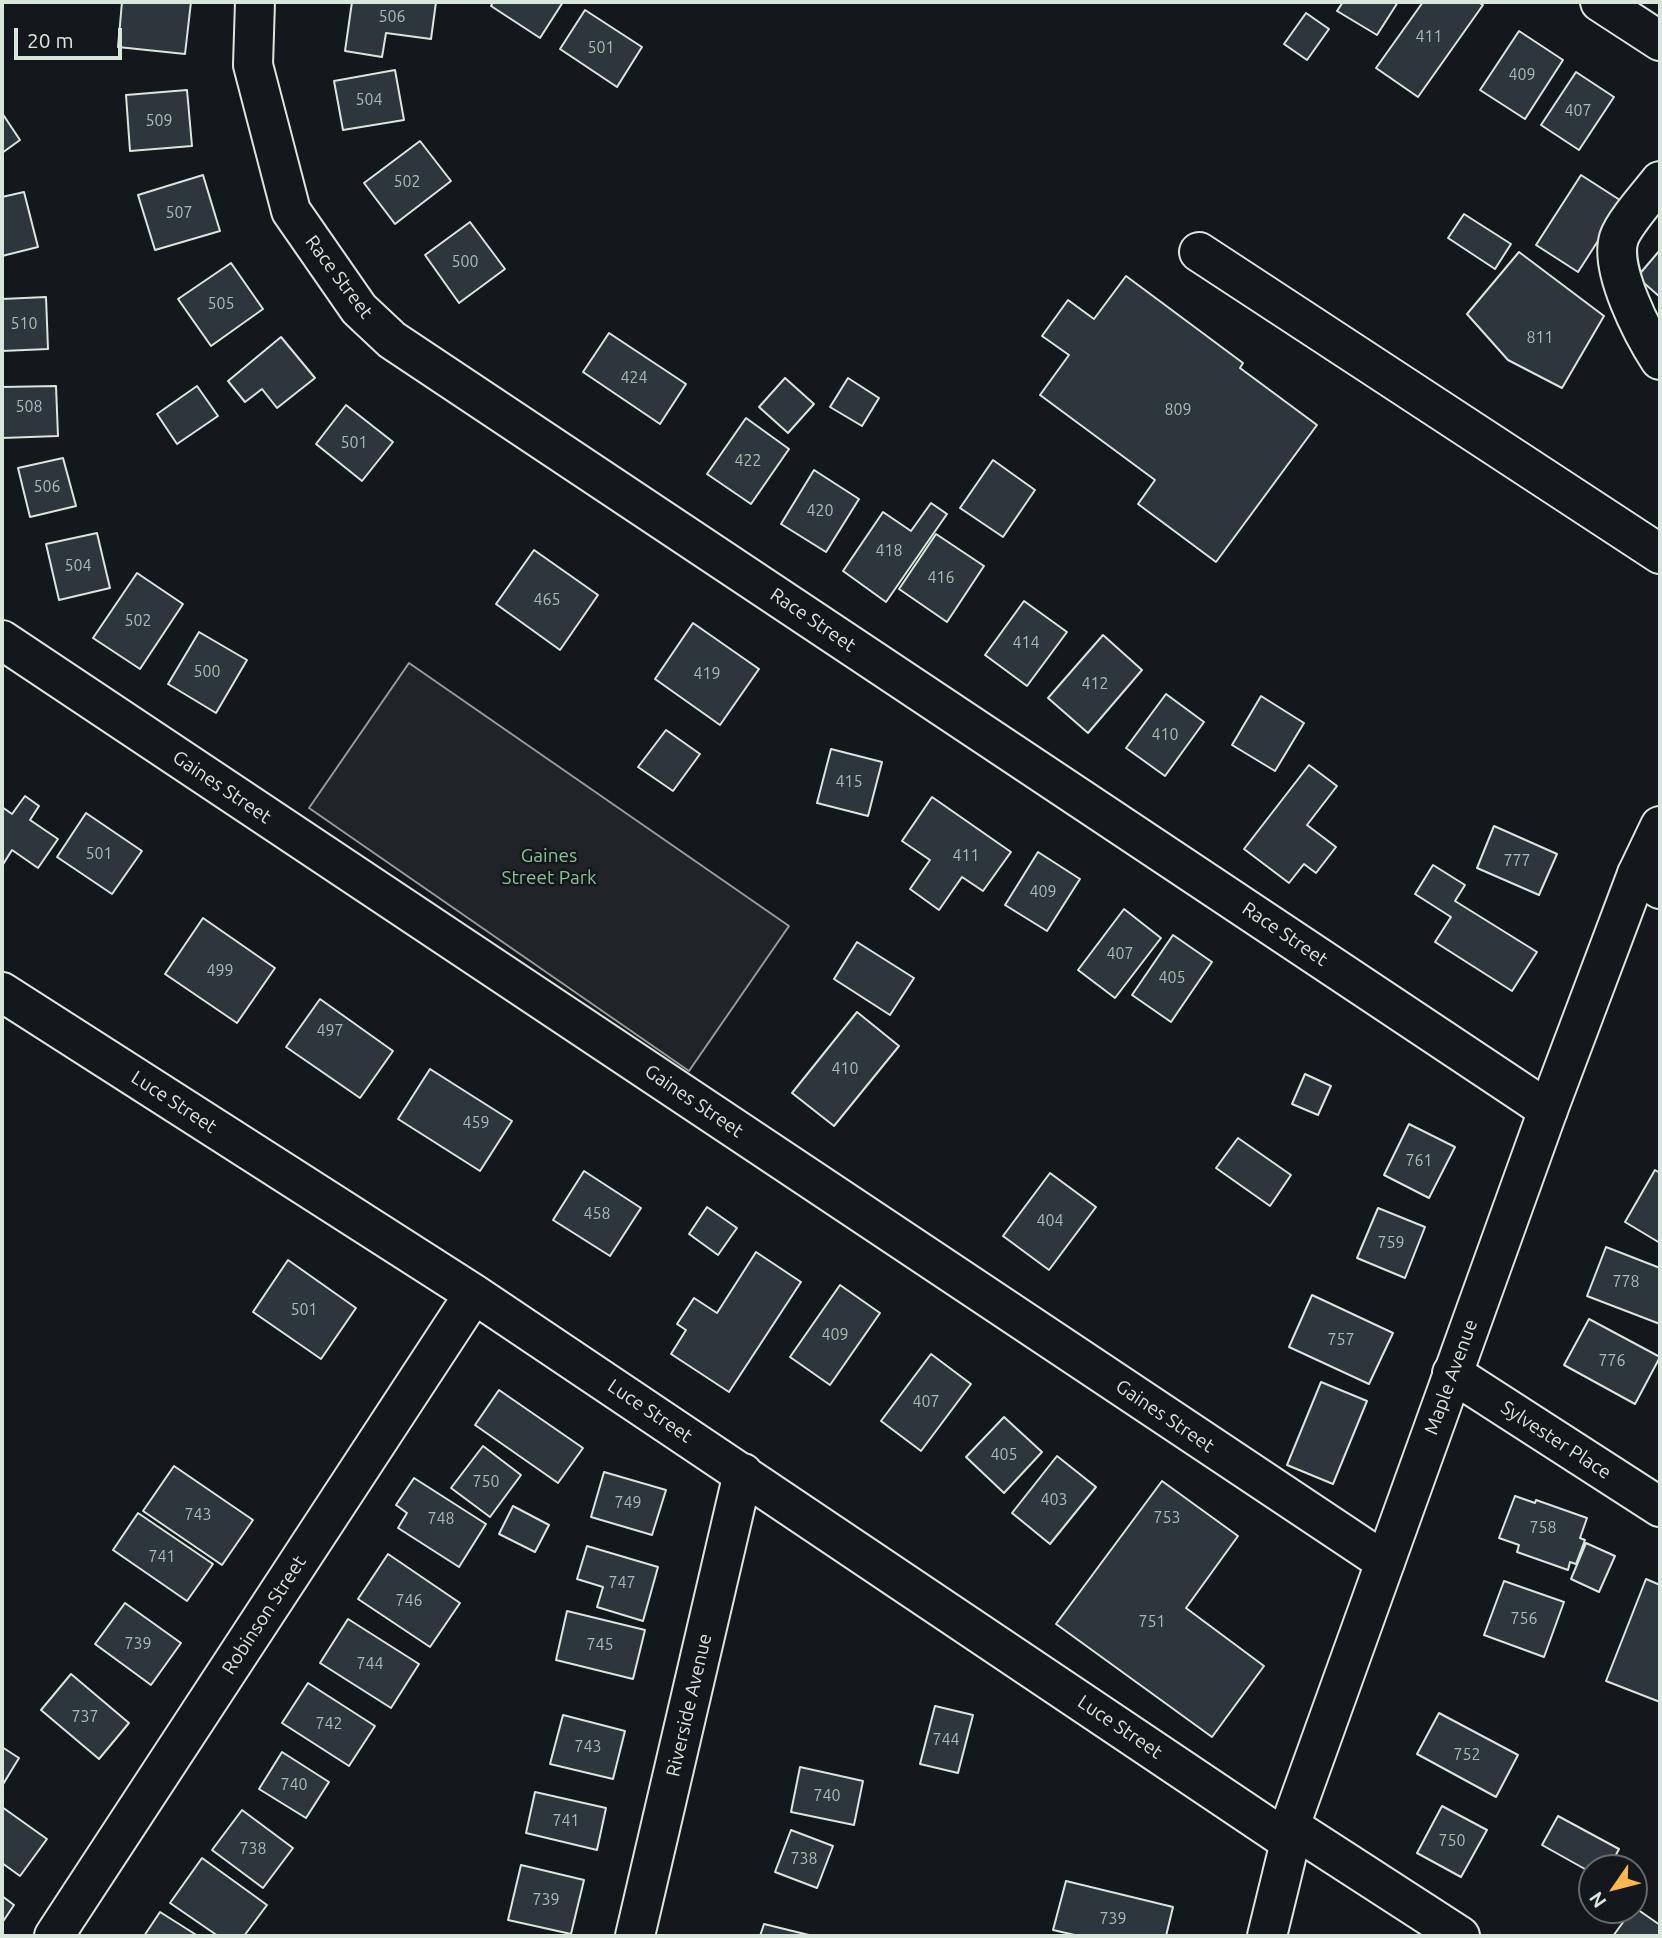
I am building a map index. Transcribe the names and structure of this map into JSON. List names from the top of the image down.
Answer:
{
  "streets": {
    "street": [
      "Race Street",
      "Gaines Street",
      "Luce Street",
      "Maple Avenue",
      "Sylvester Place",
      "Robinson Street",
      "Riverside Avenue"
    ]
  },
  "crossings": [
    ["Race Street", "Maple Avenue"],
    ["Gaines Street", "Maple Avenue"],
    ["Luce Street", "Maple Avenue"],
    ["Luce Street", "Robinson Street"],
    ["Luce Street", "Riverside Avenue"],
    ["Maple Avenue", "Sylvester Place"]
  ],
  "parks": ["Gaines Street Park"],
  "house_numbers": [
    "506",
    "411",
    "501",
    "409",
    "504",
    "407",
    "509",
    "502",
    "507",
    "500",
    "505",
    "510",
    "811",
    "424",
    "508",
    "809",
    "501",
    "422",
    "506",
    "420",
    "418",
    "504",
    "416",
    "465",
    "502",
    "414",
    "500",
    "419",
    "412",
    "410",
    "415",
    "501",
    "411",
    "777",
    "409",
    "407",
    "499",
    "405",
    "497",
    "410",
    "459",
    "761",
    "458",
    "404",
    "759",
    "778",
    "501",
    "409",
    "757",
    "776",
    "407",
    "405",
    "750",
    "403",
    "749",
    "743",
    "753",
    "748",
    "758",
    "741",
    "747",
    "746",
    "756",
    "751",
    "739",
    "745",
    "744",
    "737",
    "742",
    "744",
    "743",
    "752",
    "740",
    "740",
    "741",
    "750",
    "738",
    "738",
    "739",
    "739"
  ],
  "scale_bar": "20 m",
  "north": "bottom left"
}
